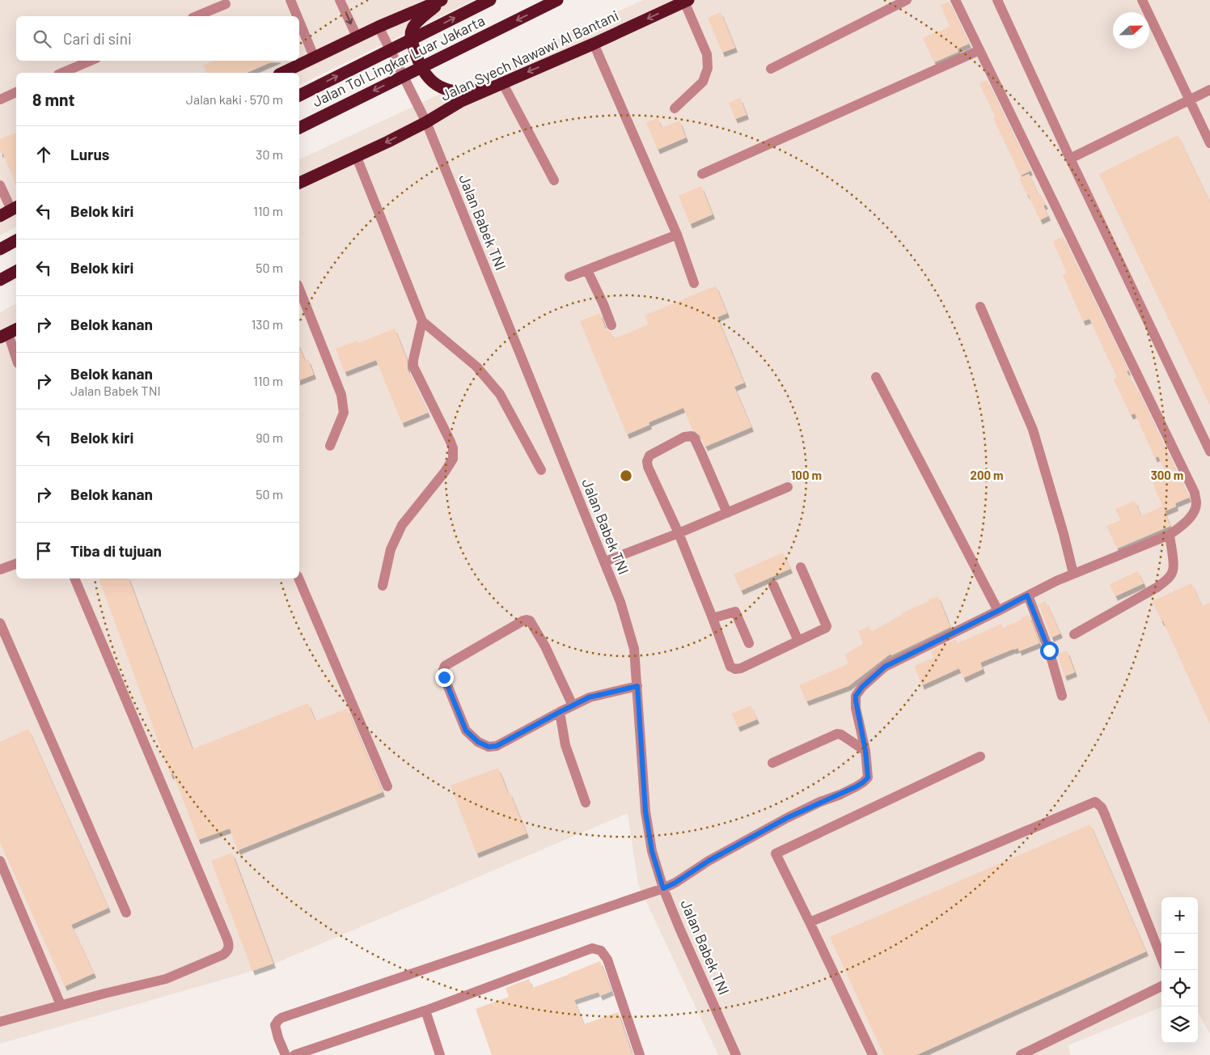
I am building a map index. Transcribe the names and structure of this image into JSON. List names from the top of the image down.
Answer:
{
  "streets": {
    "highway": ["Jalan Syech Nawawi Al Bantani", "Jalan Tol Lingkar Luar Jakarta"],
    "street": ["Jalan Babek TNI"]
  },
  "crossings": [
    ["Jalan Syech Nawawi Al Bantani", "Jalan Babek TNI"]
  ],
  "one_way": ["Jalan Syech Nawawi Al Bantani"],
  "north": "right",
  "page": {
    "search": "Cari di sini",
    "heading": ["8 mnt", "Jalan kaki · 570 m"],
    "list": [
      ["Lurus", "30 m"],
      ["Belok kiri", "110 m"],
      ["Belok kiri", "50 m"],
      ["Belok kanan", "130 m"],
      ["Belok kanan", "Jalan Babek TNI", "110 m"],
      ["Belok kiri", "90 m"],
      ["Belok kanan", "50 m"],
      "Tiba di tujuan"
    ],
    "map_buttons": ["+", "−"]
  },
  "rings": ["100 m", "200 m", "300 m"]
}
